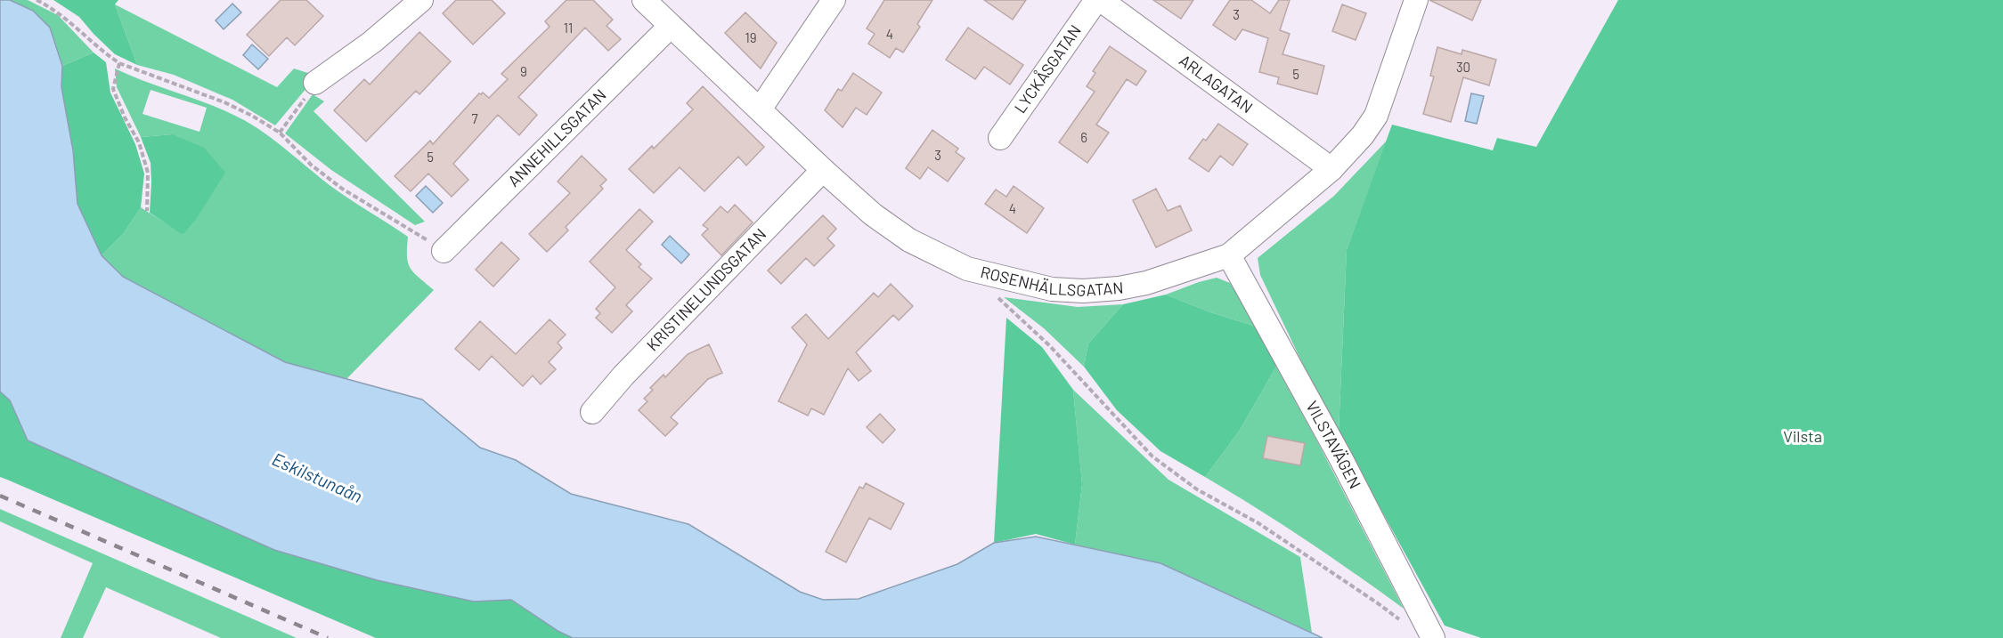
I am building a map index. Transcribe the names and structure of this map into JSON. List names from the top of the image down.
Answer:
{
  "streets": {
    "street": [
      "LYCKÅSGATAN",
      "ARLAGATAN",
      "ANNEHILLSGATAN",
      "ROSENHÄLLSGATAN",
      "KRISTINELUNDSGATAN",
      "VILSTAVÄGEN"
    ]
  },
  "crossings": [
    ["ARLAGATAN", "ROSENHÄLLSGATAN"],
    ["ANNEHILLSGATAN", "ROSENHÄLLSGATAN"],
    ["ROSENHÄLLSGATAN", "KRISTINELUNDSGATAN"],
    ["ROSENHÄLLSGATAN", "VILSTAVÄGEN"]
  ],
  "water": ["Eskilstunaån"],
  "parks": ["Vilsta"],
  "house_numbers": [
    "3",
    "11",
    "4",
    "19",
    "30",
    "9",
    "5",
    "7",
    "6",
    "3",
    "5",
    "4"
  ]
}
